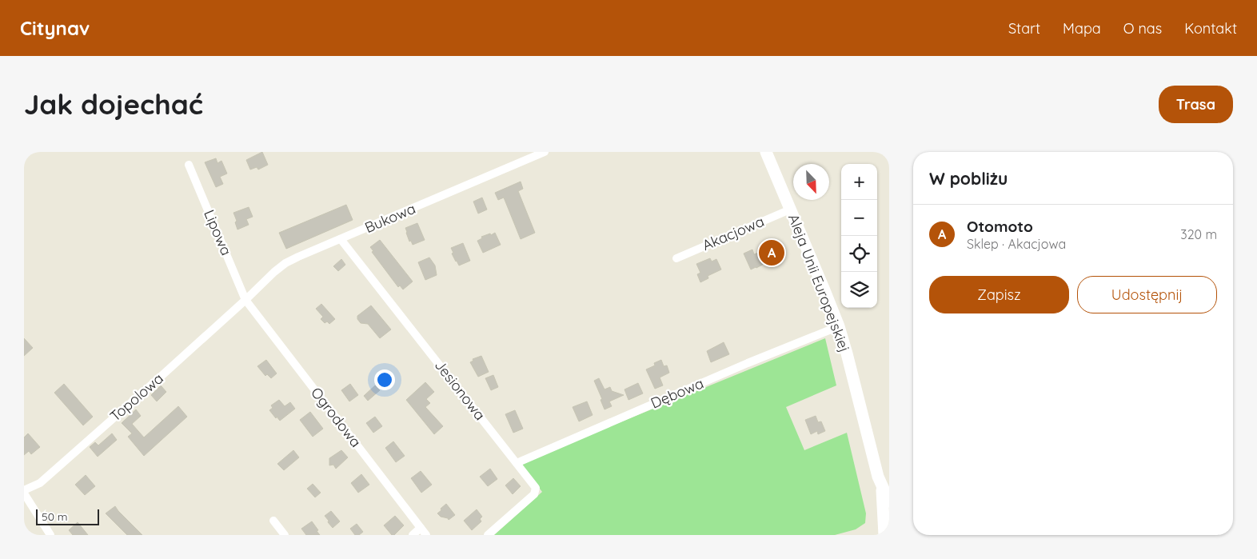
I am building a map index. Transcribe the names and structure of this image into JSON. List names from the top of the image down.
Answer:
{
  "streets": {
    "main road": ["Aleja Unii Europejskiej"],
    "street": [
      "Bukowa",
      "Lipowa",
      "Akacjowa",
      "Jesionowa",
      "Dębowa",
      "Topolowa",
      "Ogrodowa"
    ]
  },
  "crossings": [
    ["Bukowa", "Lipowa"],
    ["Bukowa", "Jesionowa"],
    ["Bukowa", "Topolowa"],
    ["Bukowa", "Ogrodowa"],
    ["Lipowa", "Topolowa"],
    ["Lipowa", "Ogrodowa"],
    ["Akacjowa", "Aleja Unii Europejskiej"],
    ["Aleja Unii Europejskiej", "Dębowa"],
    ["Jesionowa", "Dębowa"],
    ["Topolowa", "Ogrodowa"]
  ],
  "scale_bar": "50 m",
  "north": "bottom right",
  "page": {
    "header": "Citynav",
    "nav": [
      "Start",
      "Mapa",
      "O nas",
      "Kontakt"
    ],
    "buttons": [
      "Trasa",
      ["Zapisz", "Udostępnij"]
    ],
    "title": "Jak dojechać",
    "heading": "W pobliżu",
    "map_buttons": ["+", "−"],
    "list": [
      {
        "mark": "A",
        "name": "Otomoto",
        "note": "Sklep · Akacjowa",
        "value": "320 m"
      }
    ],
    "pins": "A",
    "scale": "50 m"
  }
}
